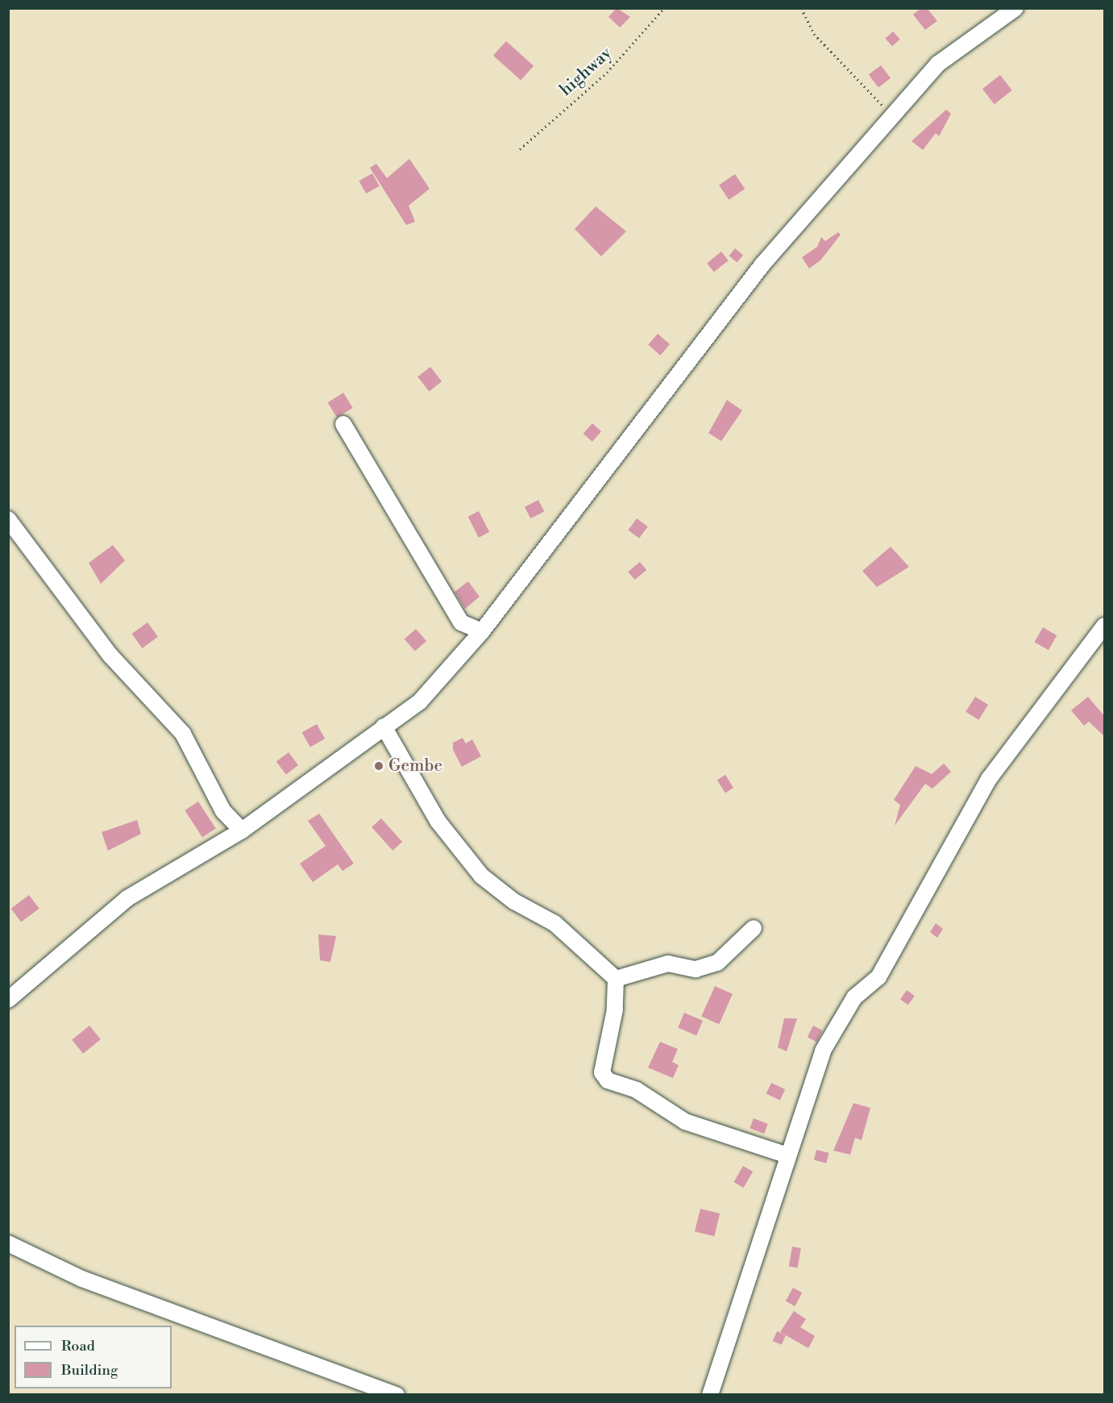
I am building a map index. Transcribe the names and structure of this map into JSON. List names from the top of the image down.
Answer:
{
  "streets": {
    "path": ["highway"]
  },
  "places": ["Gembe"],
  "legend": ["Road", "Building"]
}
